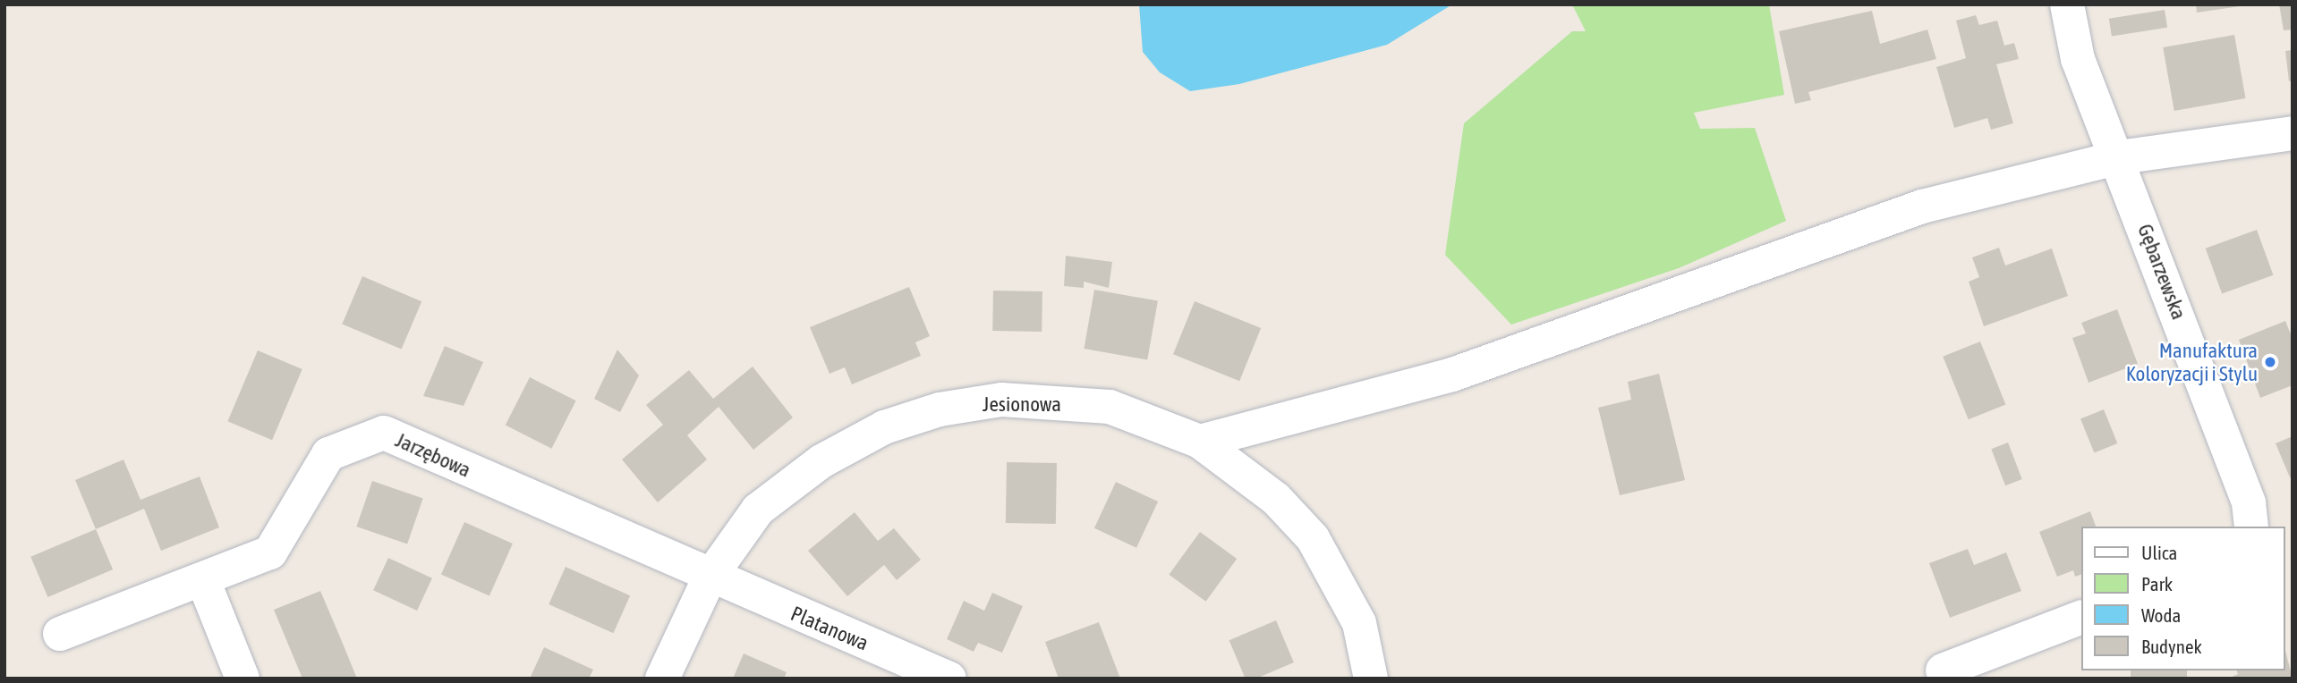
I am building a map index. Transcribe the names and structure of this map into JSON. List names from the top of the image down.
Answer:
{
  "streets": {
    "street": [
      "Gębarzewska",
      "Jesionowa",
      "Jarzębowa",
      "Platanowa"
    ]
  },
  "crossings": [
    ["Jesionowa", "Jarzębowa"],
    ["Jesionowa", "Platanowa"],
    ["Jarzębowa", "Platanowa"]
  ],
  "places": ["Manufaktura Koloryzacji i Stylu"],
  "legend": [
    "Ulica",
    "Park",
    "Woda",
    "Budynek"
  ]
}
